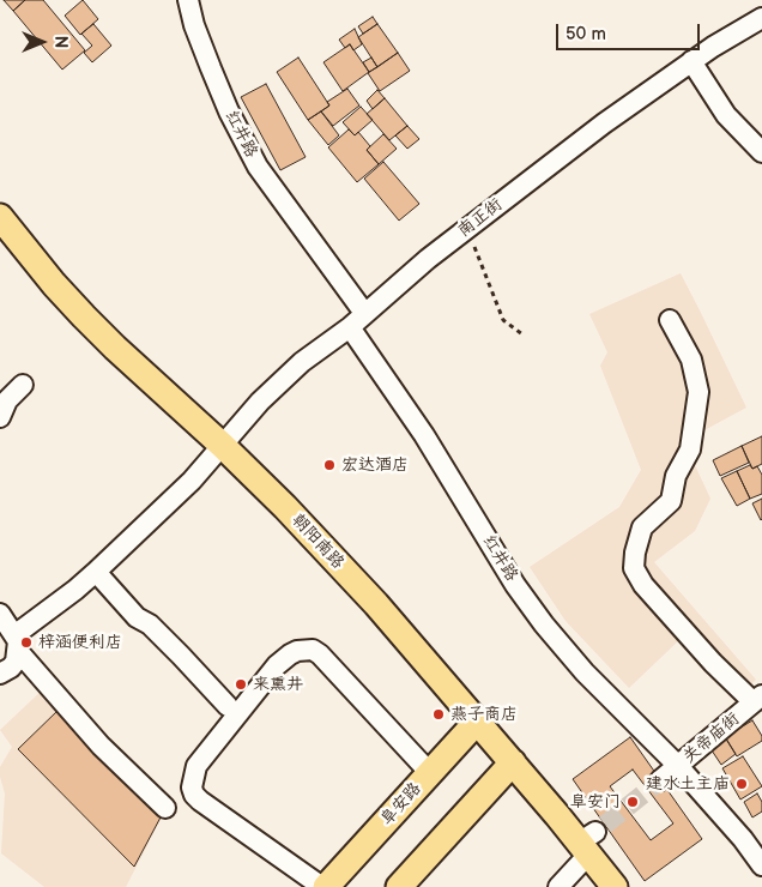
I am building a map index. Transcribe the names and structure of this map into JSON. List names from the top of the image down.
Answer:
{
  "streets": {
    "main road": ["朝阳南路", "阜安路"],
    "street": ["红井路", "南正街", "关帝庙街"]
  },
  "crossings": [
    ["红井路", "南正街"],
    ["红井路", "关帝庙街"],
    ["南正街", "朝阳南路"],
    ["朝阳南路", "阜安路"]
  ],
  "places": [
    "宏达酒店",
    "梓涵便利店",
    "来熏井",
    "燕子商店",
    "建水土主庙",
    "阜安门"
  ],
  "scale_bar": "50 m",
  "north": "right"
}
